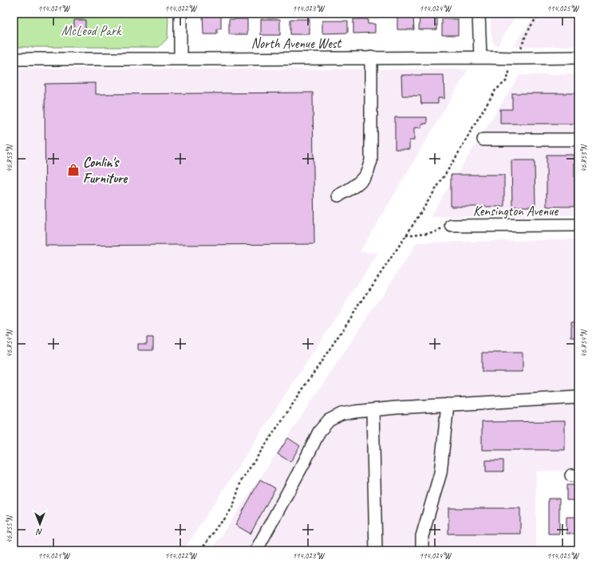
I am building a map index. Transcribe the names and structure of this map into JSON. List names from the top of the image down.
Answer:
{
  "streets": {
    "street": ["North Avenue West", "Kensington Avenue"]
  },
  "parks": ["McLeod Park"],
  "places": {
    "shop": ["Conlin's Furniture"]
  },
  "north": "bottom",
  "coordinates": [
    "114.021°W",
    "114.022°W",
    "114.023°W",
    "114.024°W",
    "114.025°W",
    "46.853°N",
    "46.854°N",
    "46.855°N"
  ]
}
